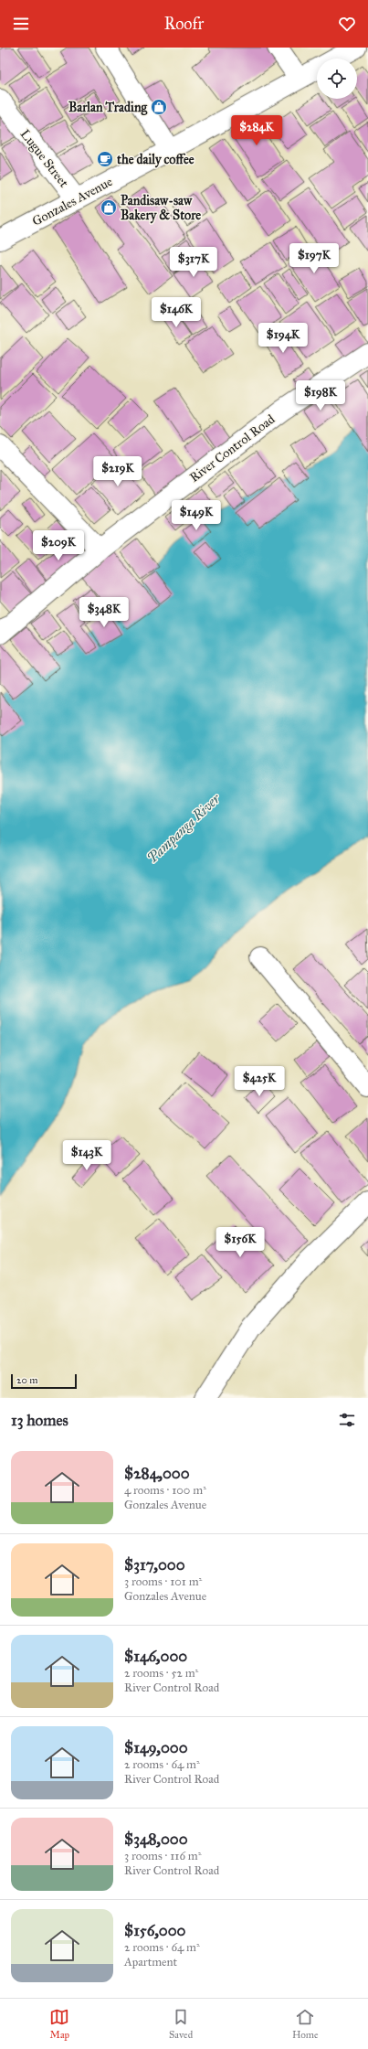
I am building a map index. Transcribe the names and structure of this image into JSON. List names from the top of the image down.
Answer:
{
  "streets": {
    "street": ["Lugue Street", "Gonzales Avenue", "River Control Road"]
  },
  "crossings": [
    ["Lugue Street", "Gonzales Avenue"]
  ],
  "water": ["Pampanga River"],
  "places": {
    "shop": ["Barlan Trading", "Pandisaw-saw Bakery & Store"],
    "cafe": ["the daily coffee"]
  },
  "scale_bar": "20 m",
  "page": {
    "header": "Roofr",
    "price": [
      "$284K",
      "$197K",
      "$317K",
      "$146K",
      "$194K",
      "$198K",
      "$219K",
      "$149K",
      "$209K",
      "$348K",
      "$425K",
      "$143K",
      "$156K"
    ],
    "scale": "20 m",
    "heading": "13 homes",
    "list": [
      {
        "name": "$284,000",
        "note": "4 rooms · 100 m² · Gonzales Avenue"
      },
      {
        "name": "$317,000",
        "note": "3 rooms · 101 m² · Gonzales Avenue"
      },
      {
        "name": "$146,000",
        "note": "2 rooms · 52 m² · River Control Road"
      },
      {
        "name": "$149,000",
        "note": "2 rooms · 64 m² · River Control Road"
      },
      {
        "name": "$348,000",
        "note": "3 rooms · 116 m² · River Control Road"
      },
      {
        "name": "$156,000",
        "note": "2 rooms · 64 m² · Apartment"
      }
    ],
    "tabs": ["Map", "Saved", "Home"]
  }
}
